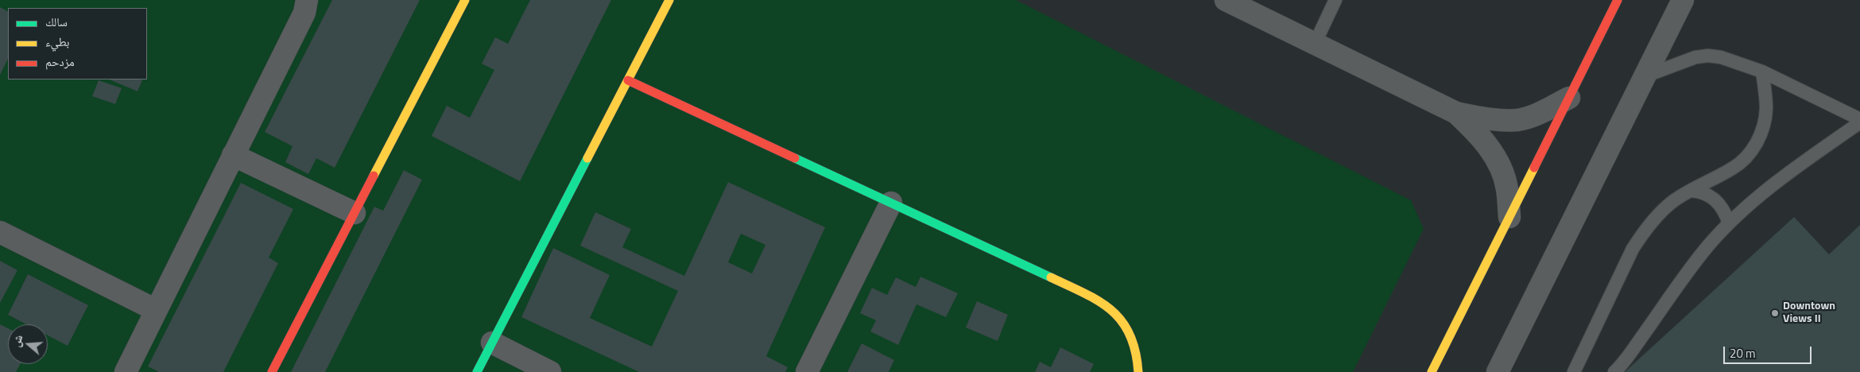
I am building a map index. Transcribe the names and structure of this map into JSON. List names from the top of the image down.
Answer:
{
  "places": ["Downtown Views II"],
  "legend": ["سالك", "بطيء", "مزدحم"],
  "scale_bar": "20 m",
  "north": "left"
}
